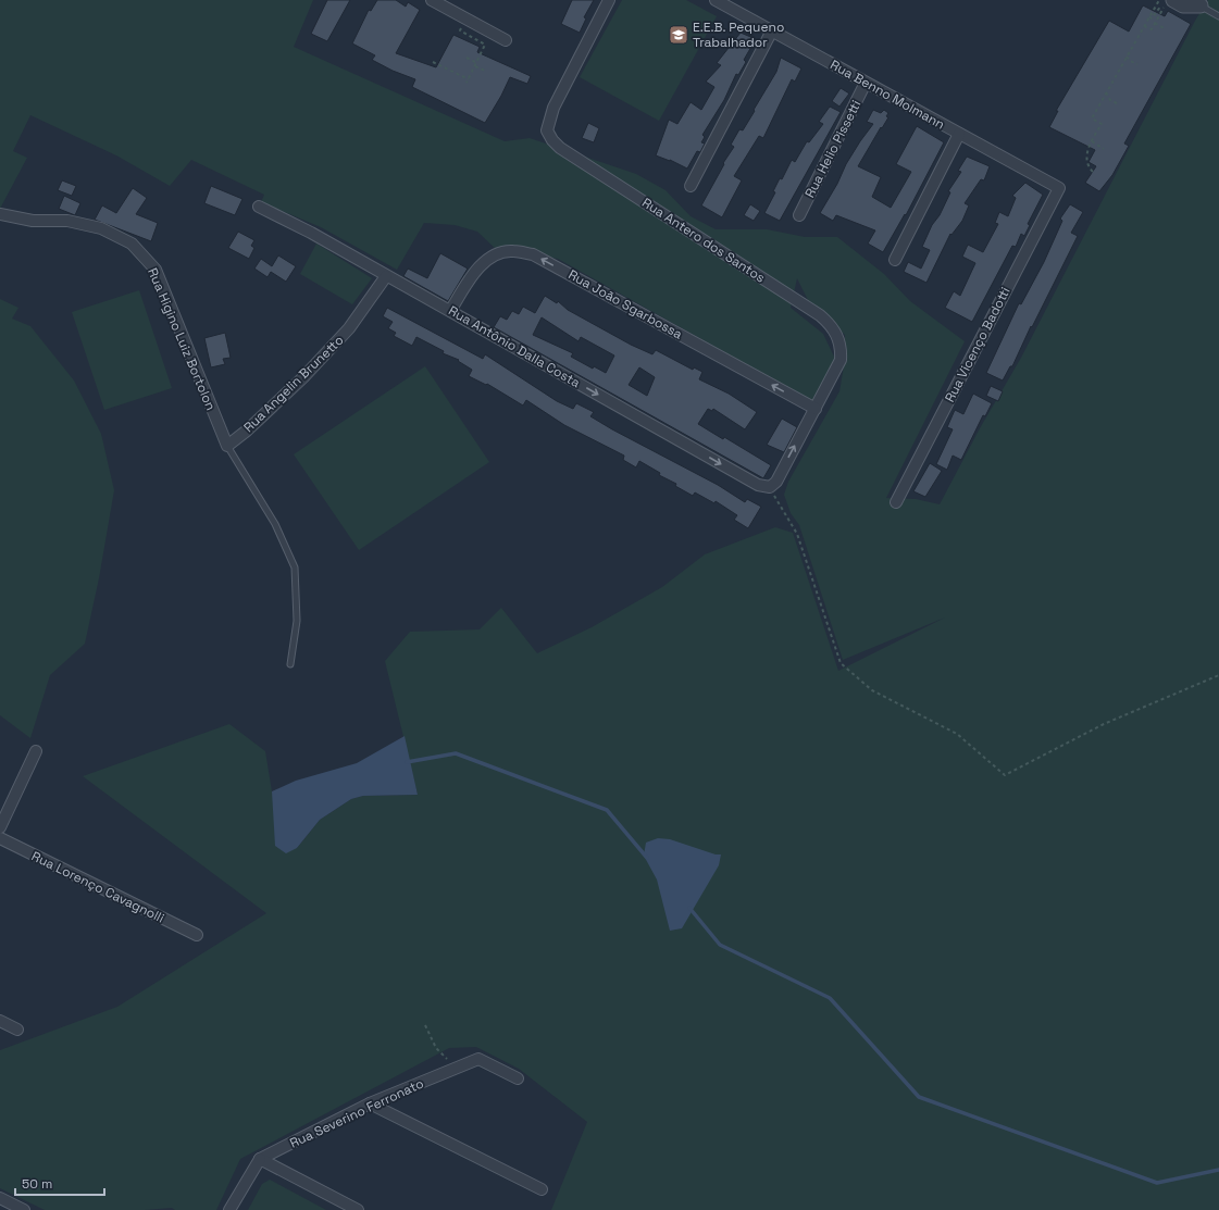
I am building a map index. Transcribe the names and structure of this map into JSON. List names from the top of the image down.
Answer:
{
  "streets": {
    "street": [
      "Rua Benno Molmann",
      "Rua Helio Pissetti",
      "Rua Antero dos Santos",
      "Rua João Sgarbossa",
      "Rua Higino Luiz Bortolon",
      "Rua Vicenço Badotti",
      "Rua Antônio Dalla Costa",
      "Rua Angelin Brunetto",
      "Rua Lorenço Cavagnolli",
      "Rua Severino Ferronato"
    ]
  },
  "crossings": [
    ["Rua Benno Molmann", "Rua Helio Pissetti"],
    ["Rua Benno Molmann", "Rua Vicenço Badotti"],
    ["Rua Antero dos Santos", "Rua João Sgarbossa"],
    ["Rua Antero dos Santos", "Rua Antônio Dalla Costa"],
    ["Rua João Sgarbossa", "Rua Antônio Dalla Costa"],
    ["Rua Higino Luiz Bortolon", "Rua Angelin Brunetto"],
    ["Rua Antônio Dalla Costa", "Rua Angelin Brunetto"]
  ],
  "one_way": ["Rua João Sgarbossa", "Rua Antônio Dalla Costa"],
  "places": {
    "school or university": ["E.E.B. Pequeno Trabalhador"]
  },
  "scale_bar": "50 m"
}
